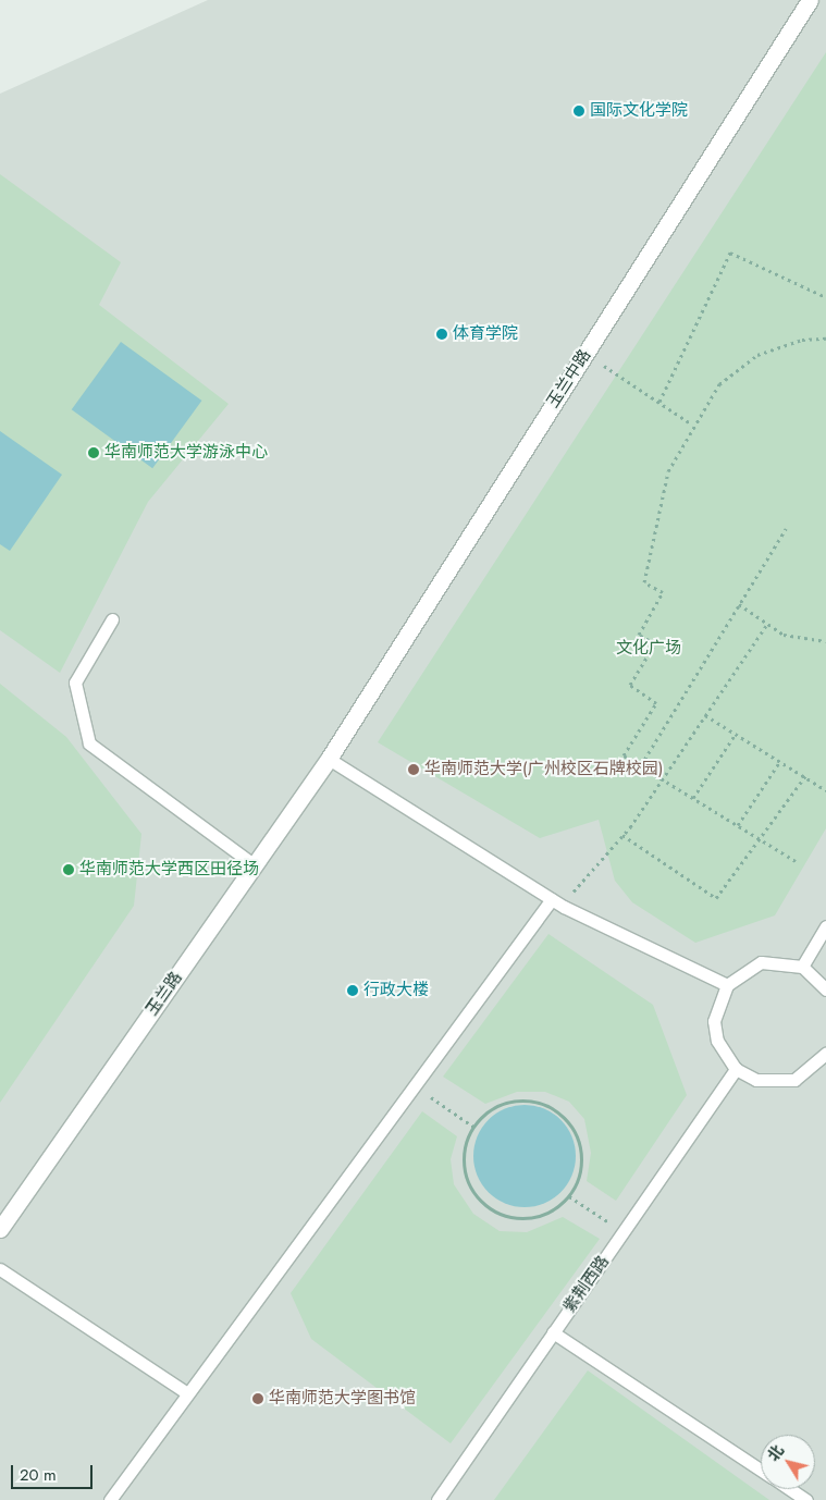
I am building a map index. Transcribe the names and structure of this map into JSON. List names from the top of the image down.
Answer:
{
  "streets": {
    "street": ["玉兰中路", "玉兰路"],
    "lane": ["紫荆西路"]
  },
  "crossings": [
    ["玉兰中路", "玉兰路"]
  ],
  "parks": ["文化广场"],
  "places": [
    "国际文化学院",
    "体育学院",
    "华南师范大学游泳中心",
    "华南师范大学(广州校区石牌校园)",
    "华南师范大学西区田径场",
    "行政大楼",
    "华南师范大学图书馆"
  ],
  "scale_bar": "20 m",
  "north": "top left"
}
